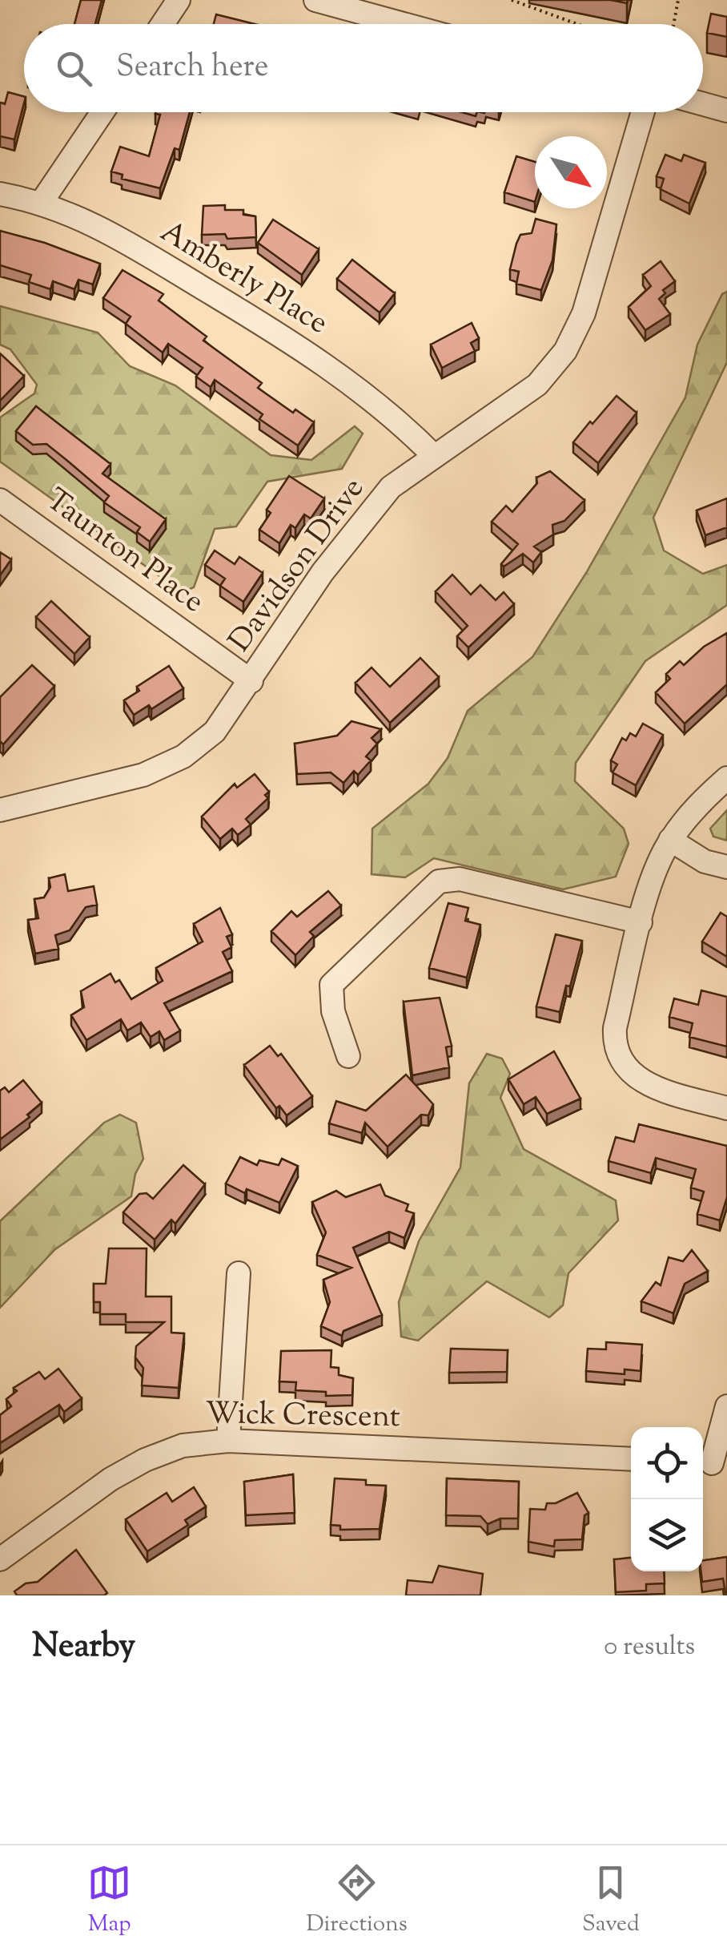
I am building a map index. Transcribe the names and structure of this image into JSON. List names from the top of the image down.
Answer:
{
  "streets": {
    "street": [
      "Amberly Place",
      "Taunton Place",
      "Davidson Drive",
      "Wick Crescent"
    ]
  },
  "crossings": [
    ["Amberly Place", "Davidson Drive"],
    ["Taunton Place", "Davidson Drive"]
  ],
  "north": "bottom right",
  "page": {
    "search": "Search here",
    "heading": ["Nearby", "0 results"],
    "nav": ["Map", "Directions", "Saved"]
  }
}
